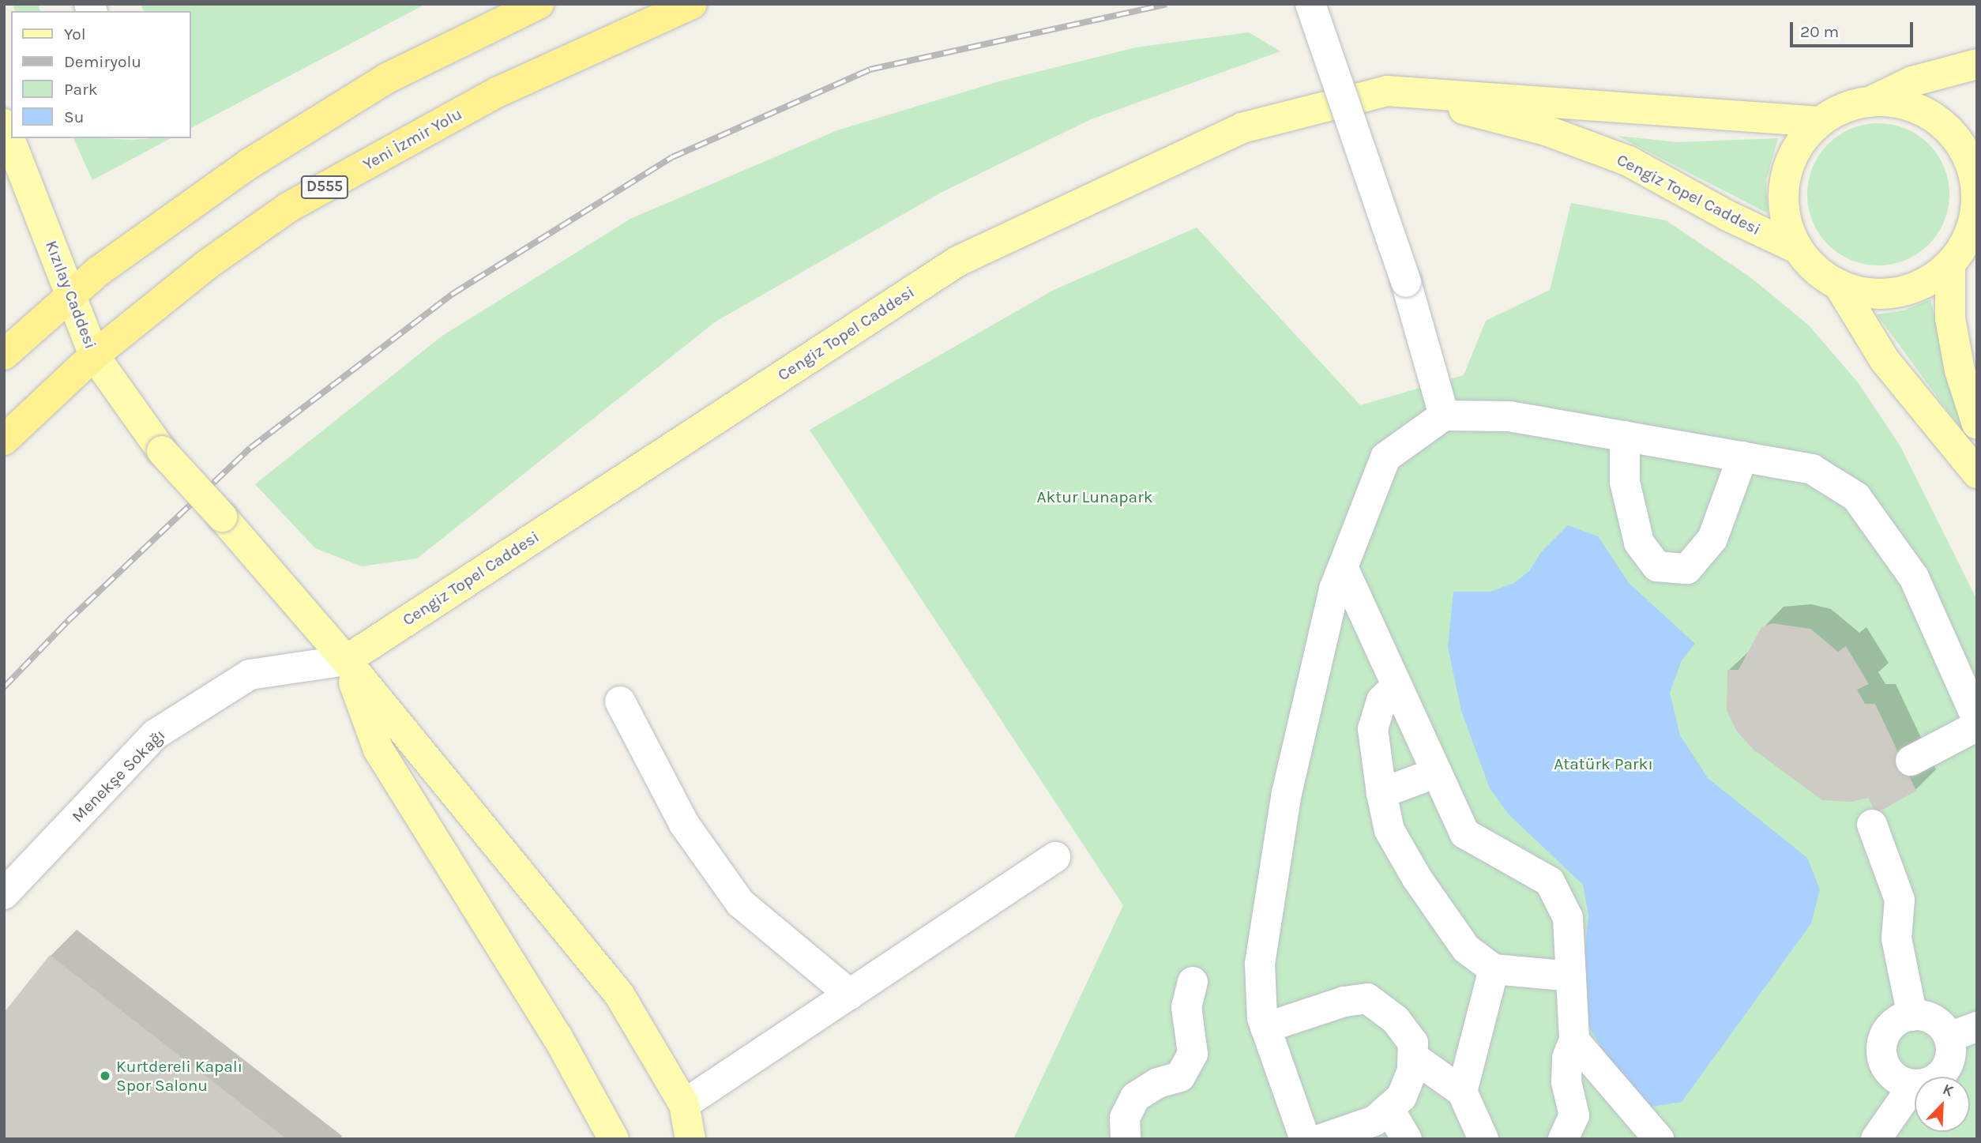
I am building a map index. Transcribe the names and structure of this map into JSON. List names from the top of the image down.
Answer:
{
  "streets": {
    "highway": ["Yeni İzmir Yolu", "D555"],
    "main road": ["Cengiz Topel Caddesi", "Kızılay Caddesi"],
    "street": ["Menekşe Sokağı"]
  },
  "crossings": [
    ["Yeni İzmir Yolu", "Kızılay Caddesi"],
    ["Cengiz Topel Caddesi", "Kızılay Caddesi"],
    ["Cengiz Topel Caddesi", "Menekşe Sokağı"],
    ["Kızılay Caddesi", "Menekşe Sokağı"]
  ],
  "parks": ["Aktur Lunapark", "Atatürk Parkı"],
  "places": ["Kurtdereli Kapalı Spor Salonu"],
  "legend": [
    "Yol",
    "Demiryolu",
    "Park",
    "Su"
  ],
  "scale_bar": "20 m",
  "north": "top right"
}
